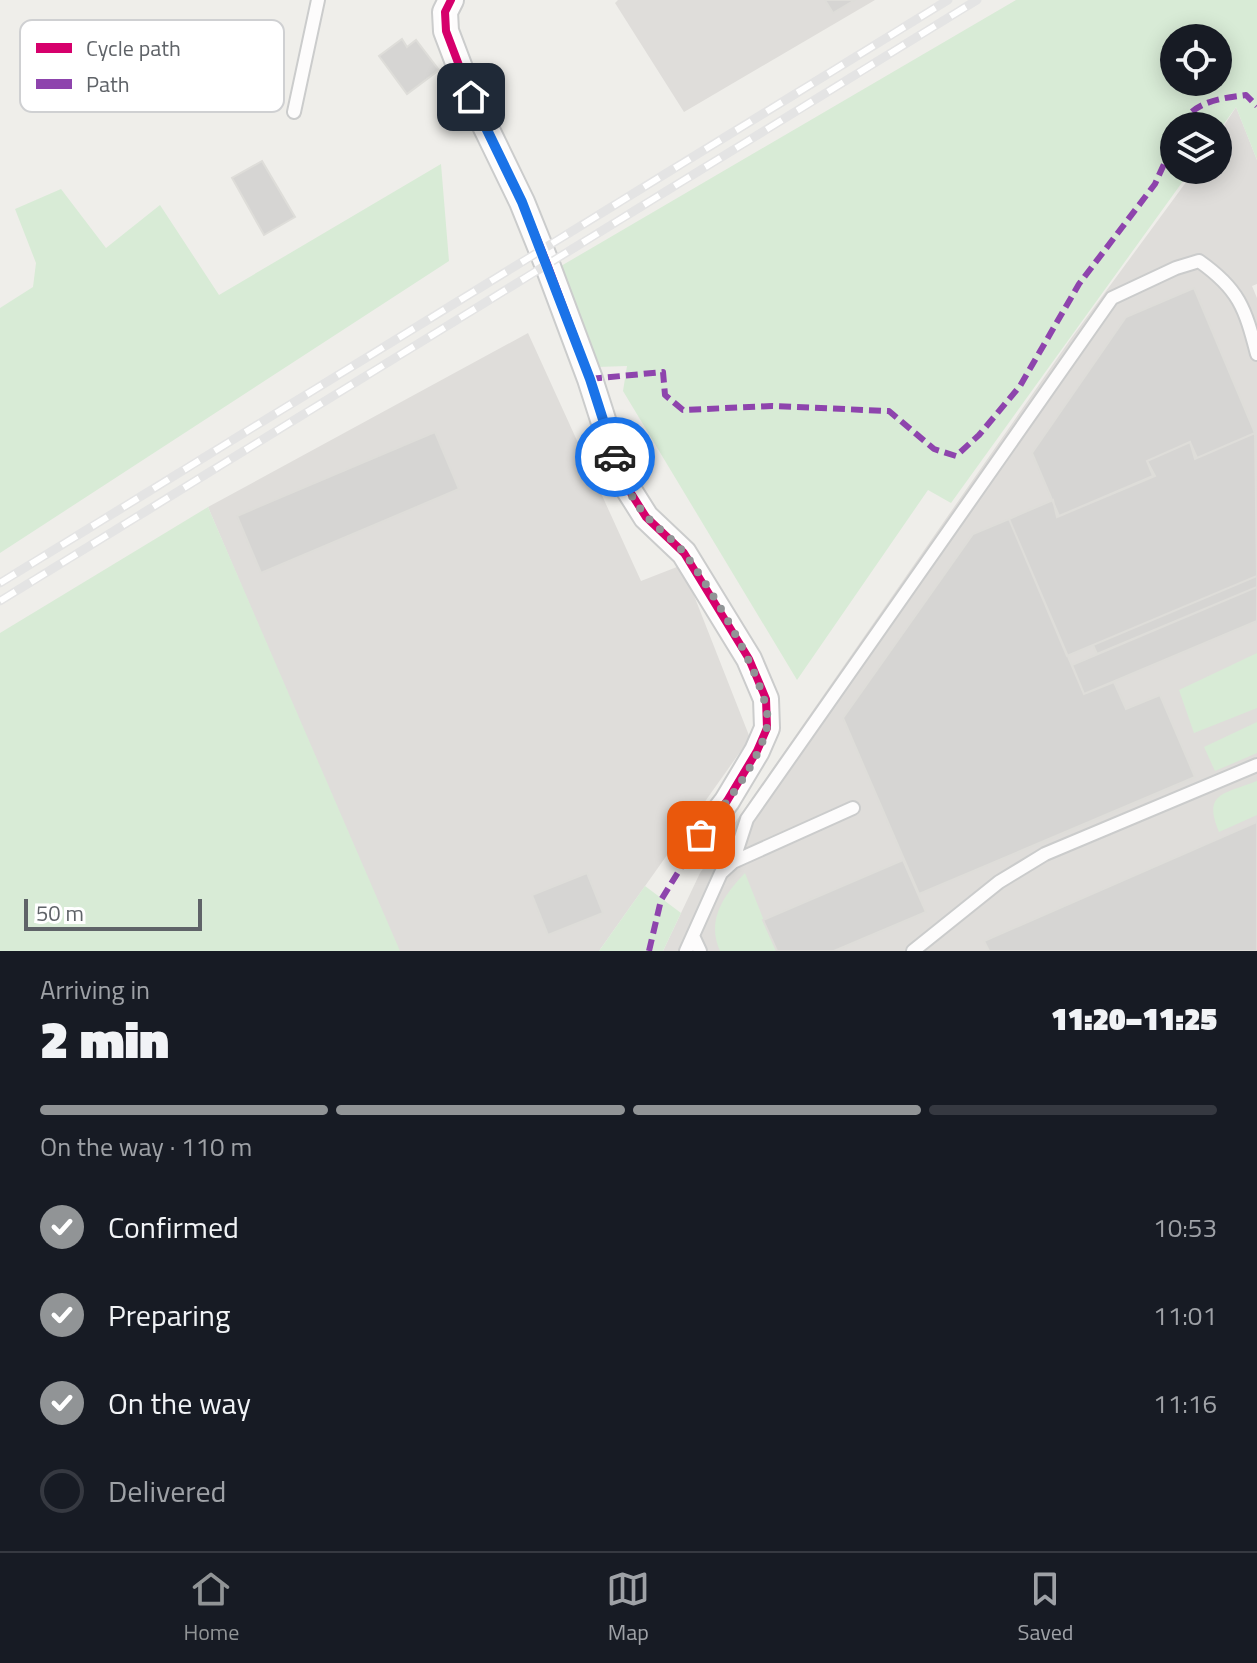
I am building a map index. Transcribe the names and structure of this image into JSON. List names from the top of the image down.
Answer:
{
  "legend": ["Cycle path", "Path"],
  "scale_bar": "50 m",
  "page": {
    "scale": "50 m",
    "heading": ["2 min", "Arriving in", "11:20–11:25"],
    "bar": "On the way · 110 m",
    "list": [
      ["Confirmed", "10:53"],
      ["Preparing", "11:01"],
      ["On the way", "11:16"],
      "Delivered"
    ],
    "tabs": ["Home", "Map", "Saved"]
  }
}
